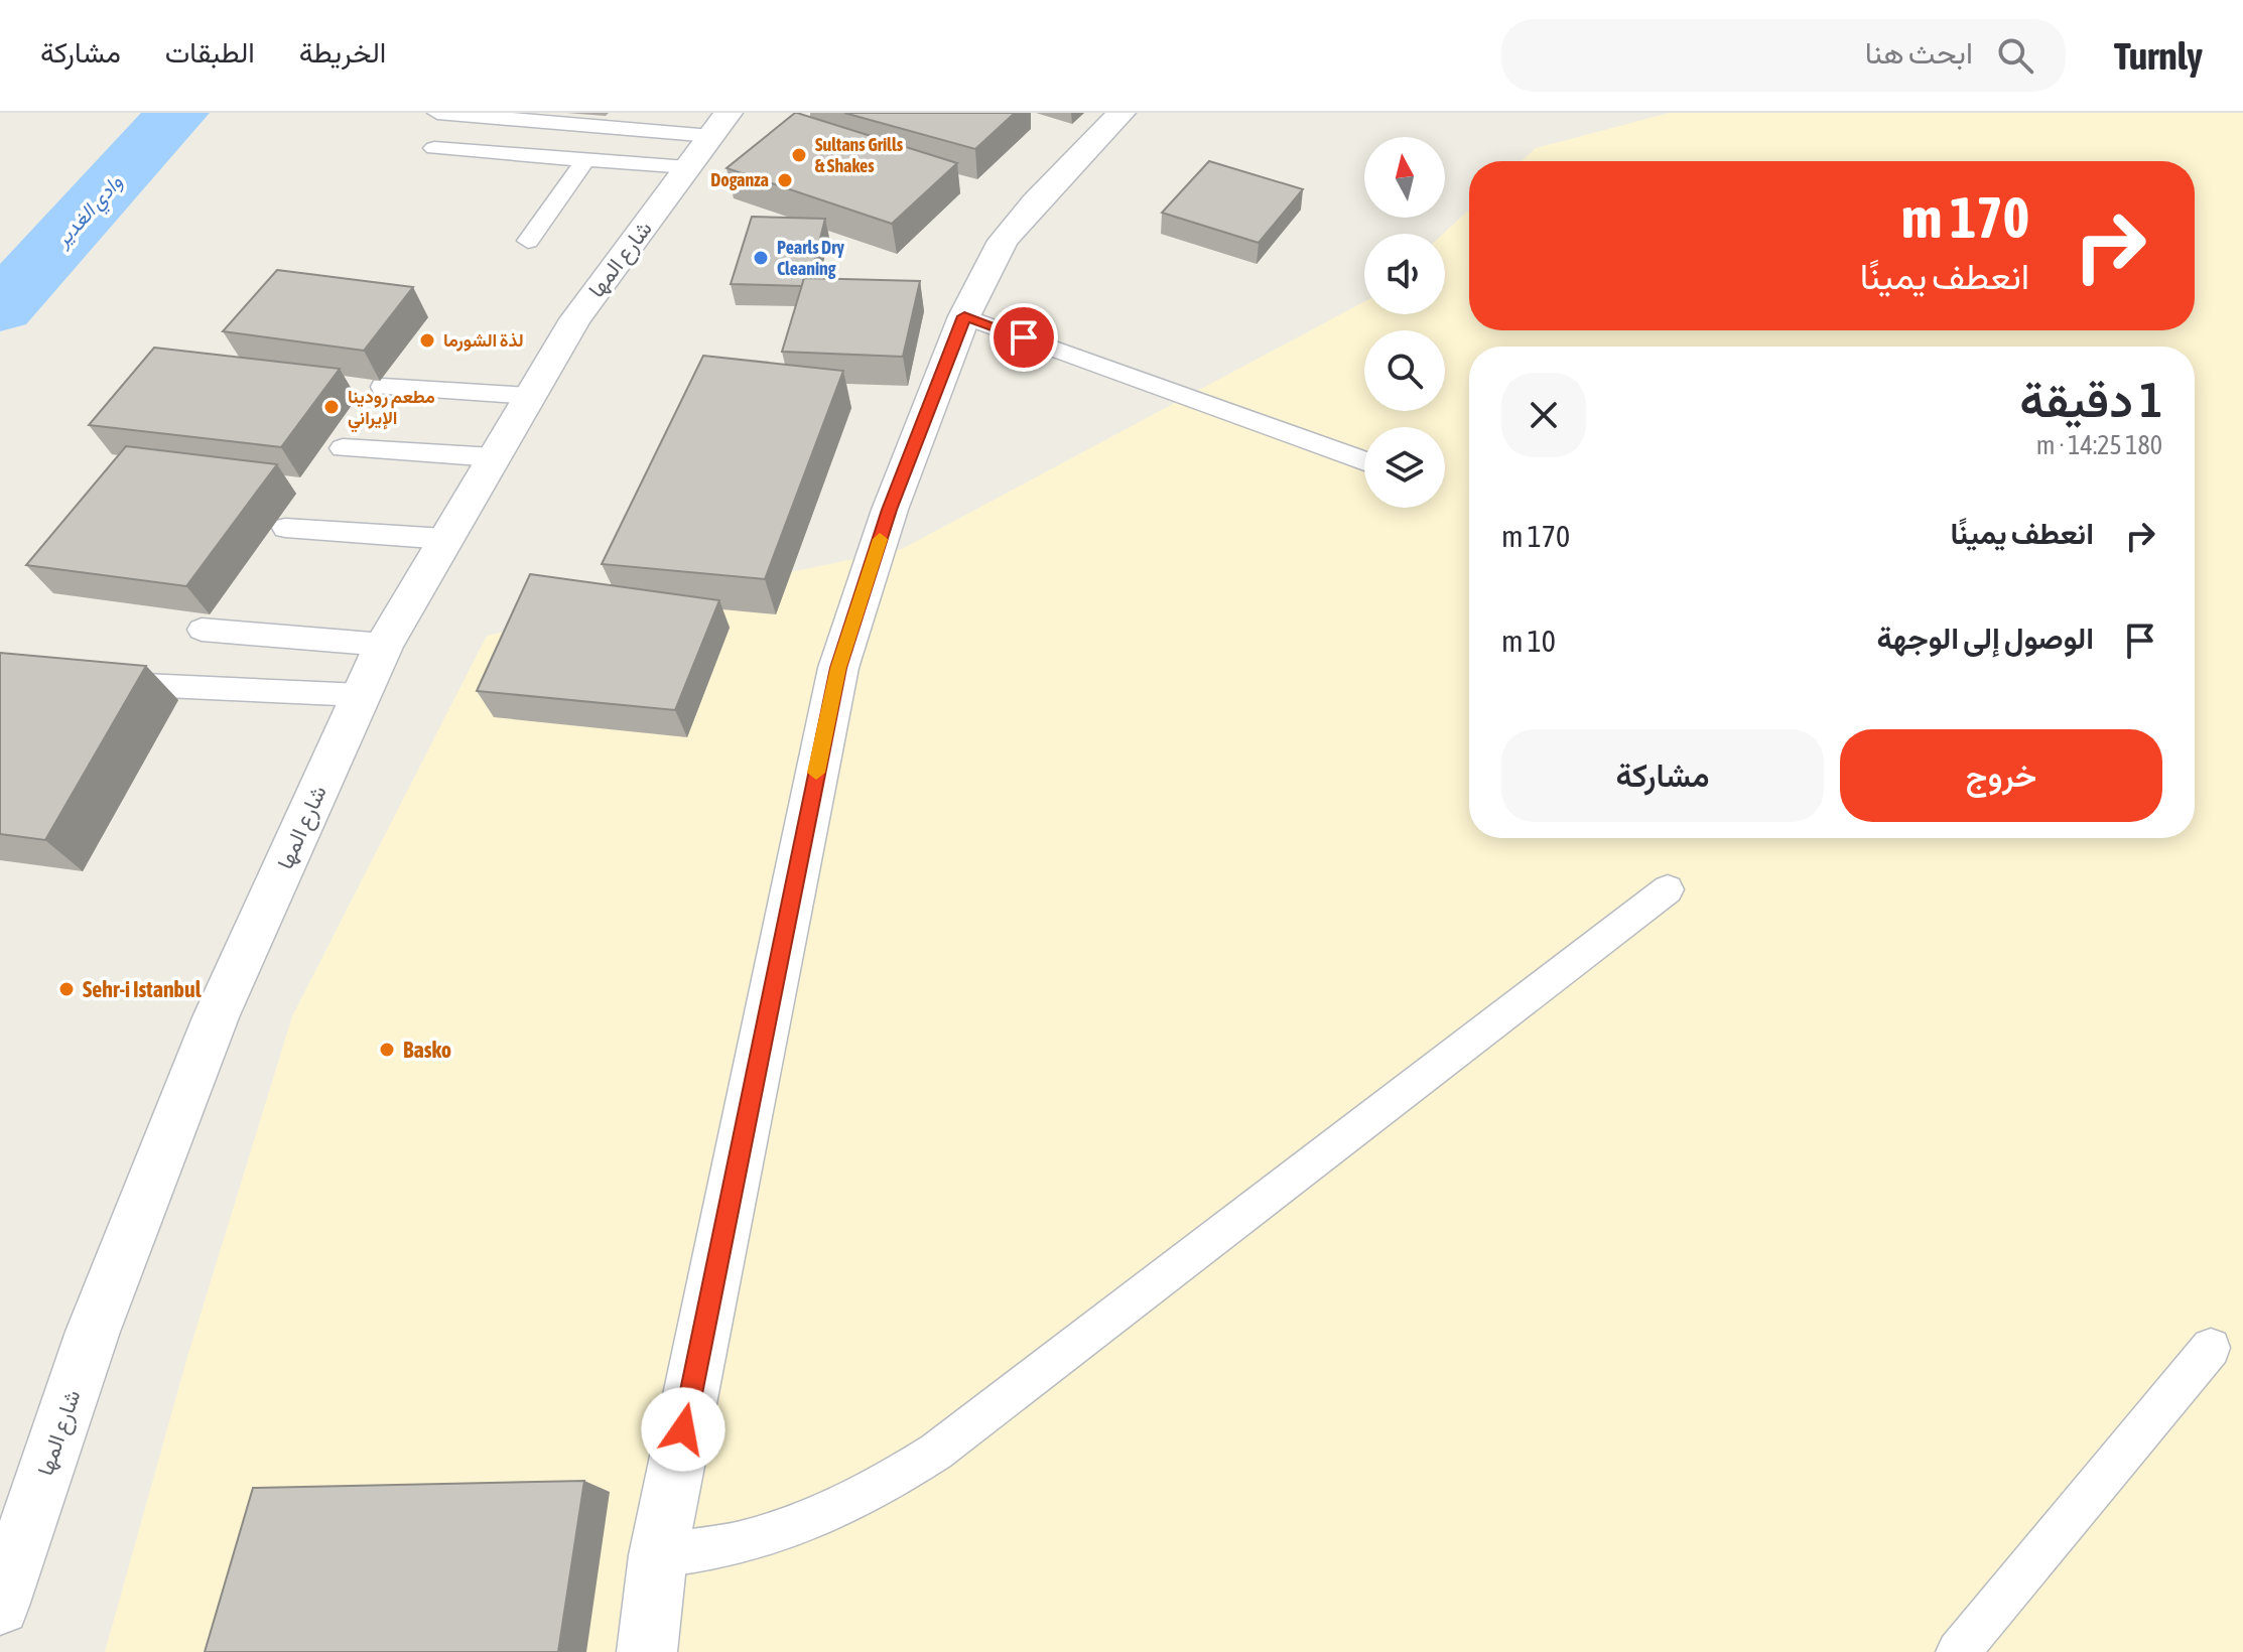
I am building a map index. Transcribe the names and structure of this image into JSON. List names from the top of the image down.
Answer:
{
  "streets": {
    "street": ["شارع المها"]
  },
  "water": ["وادي الغدير"],
  "places": [
    "Sultans Grills & Shakes",
    "Doganza",
    "Pearls Dry Cleaning",
    "لذة الشورما",
    "مطعم رودينا الإيراني",
    "Sehr-i Istanbul",
    "Basko"
  ],
  "north": "top",
  "page": {
    "header": "Turnly",
    "search": "ابحث هنا",
    "nav": ["الخريطة", "الطبقات", "مشاركة"],
    "turn": ["170 m", "انعطف يمينًا"],
    "heading": ["1 دقيقة", "180 m · 14:25"],
    "list": [
      {
        "name": "انعطف يمينًا",
        "value": "170 m"
      },
      {
        "name": "الوصول إلى الوجهة",
        "value": "10 m"
      }
    ],
    "buttons": ["خروج", "مشاركة"]
  }
}
